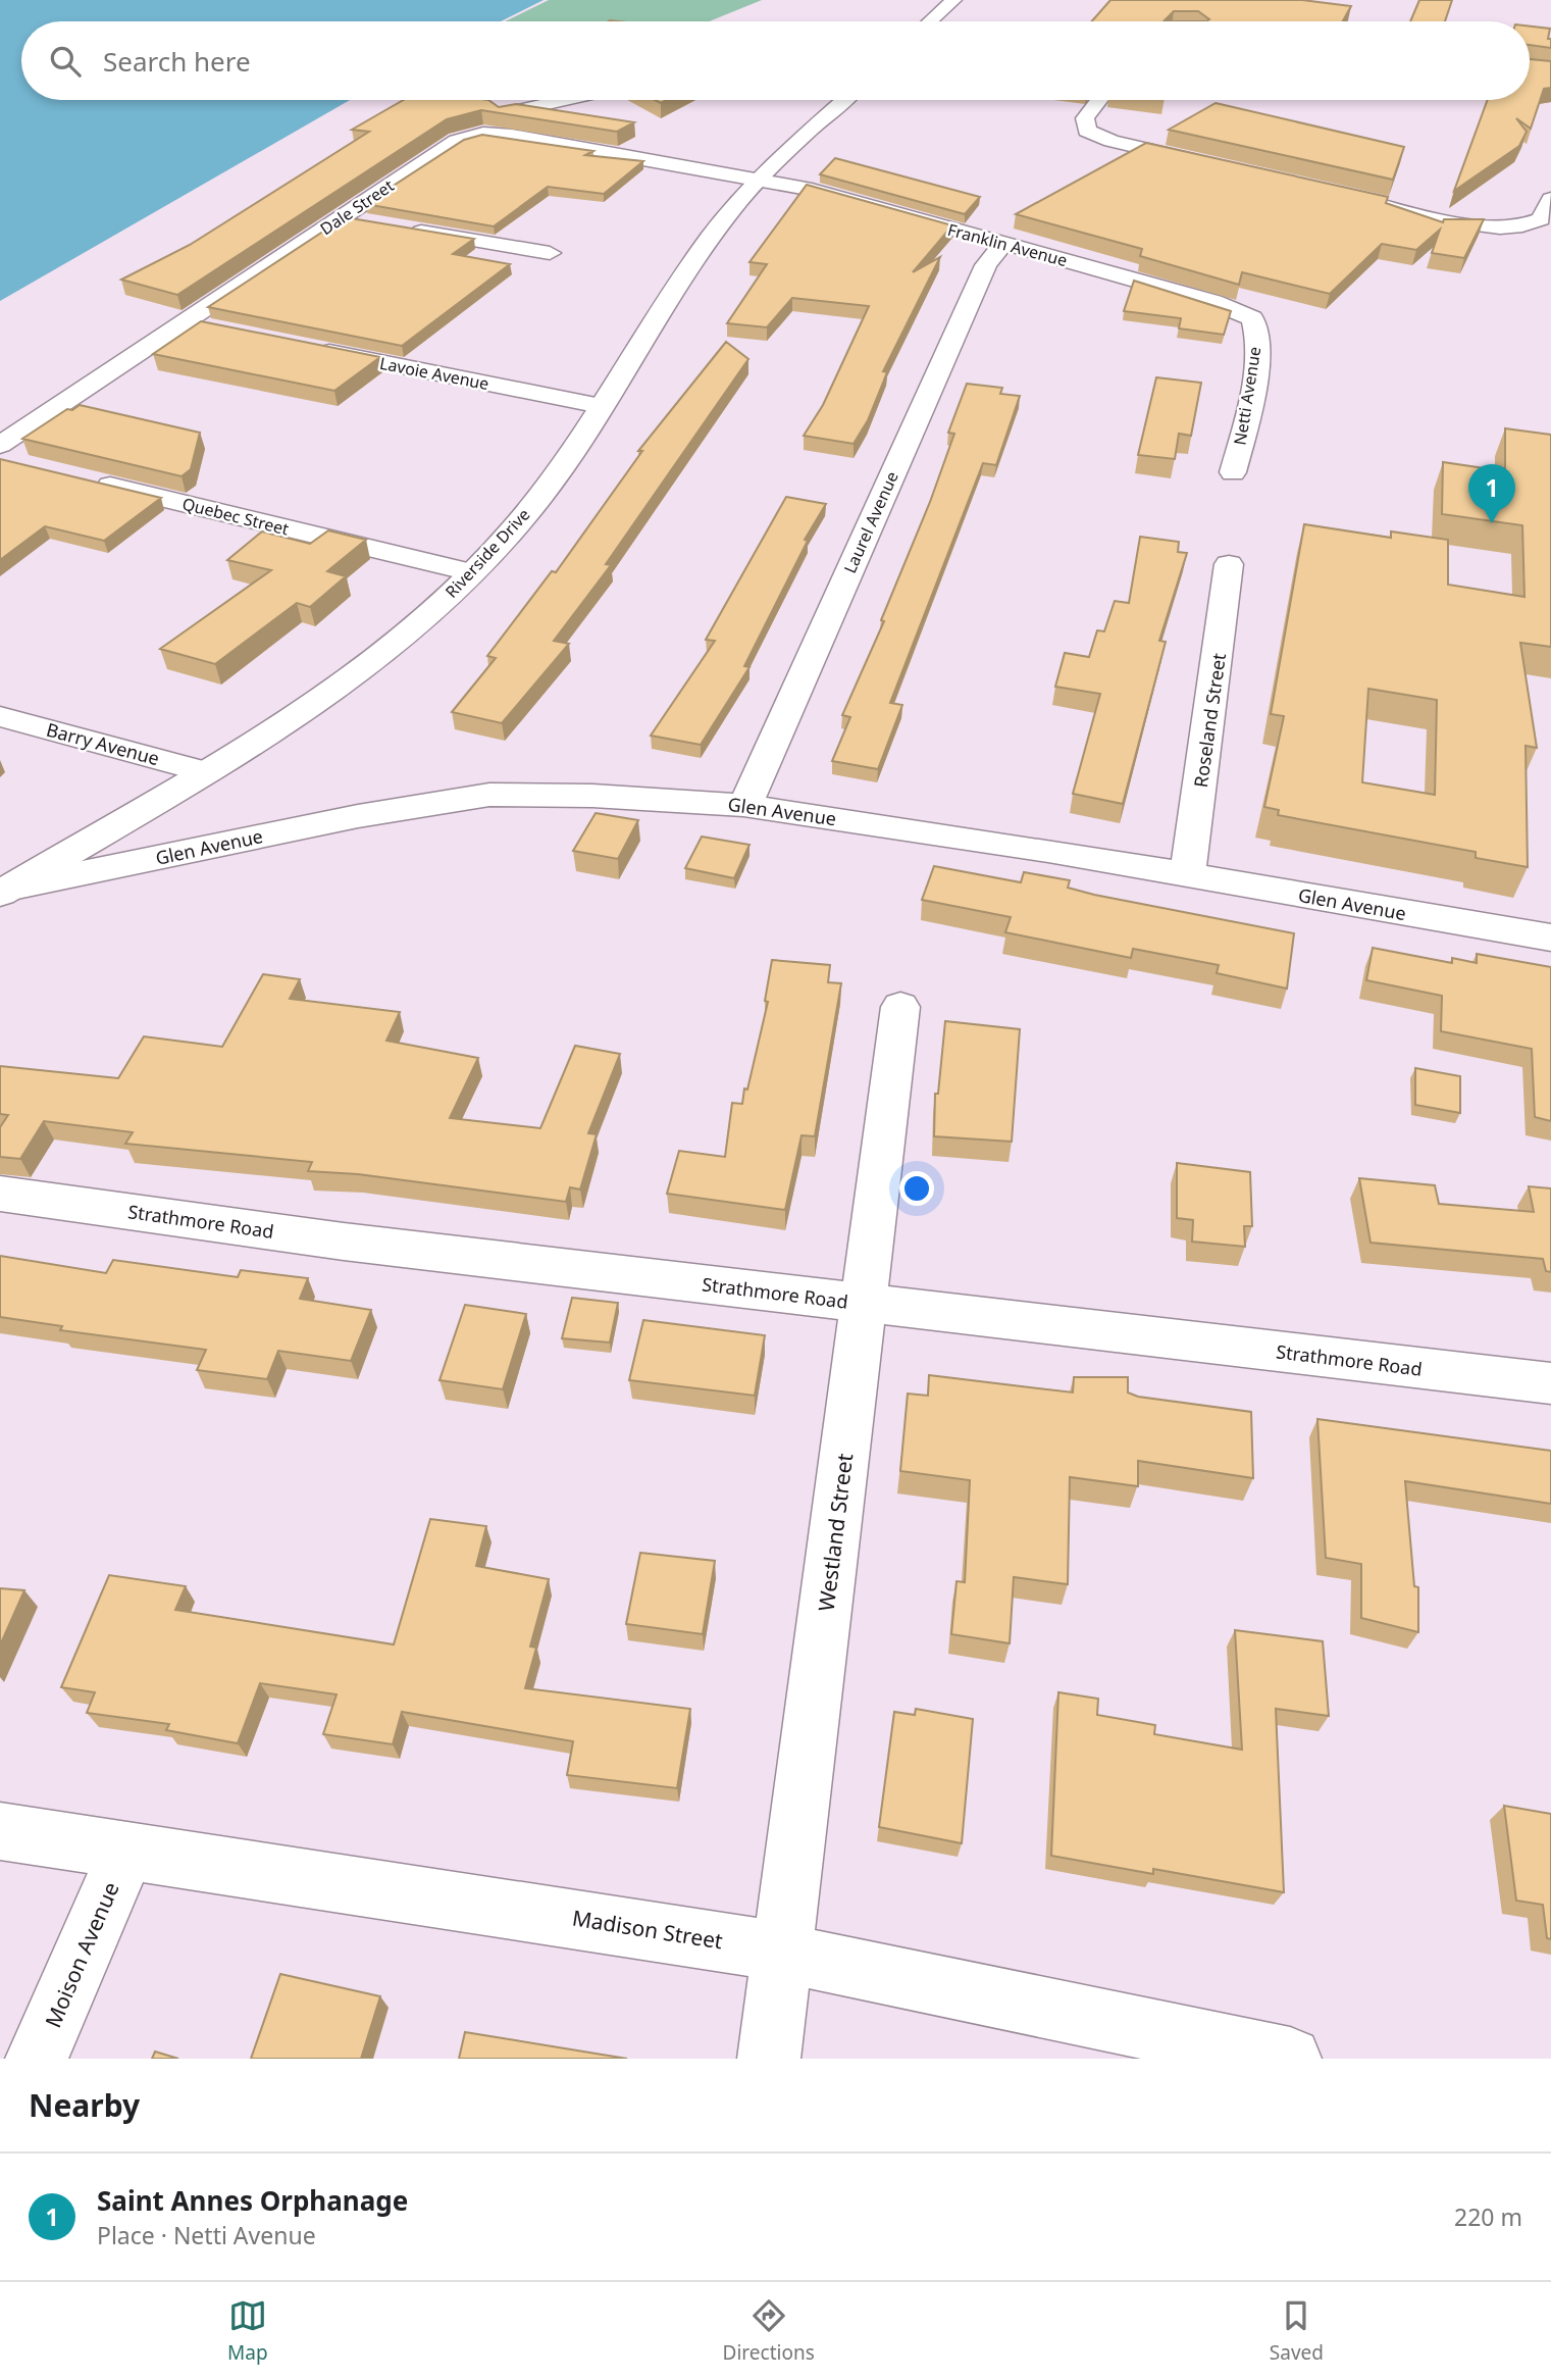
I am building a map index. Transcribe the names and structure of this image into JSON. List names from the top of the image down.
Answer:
{
  "streets": {
    "street": [
      "Dale Street",
      "Franklin Avenue",
      "Lavoie Avenue",
      "Netti Avenue",
      "Quebec Street",
      "Laurel Avenue",
      "Riverside Drive",
      "Roseland Street",
      "Barry Avenue",
      "Glen Avenue",
      "Strathmore Road",
      "Westland Street",
      "Madison Street",
      "Moison Avenue"
    ]
  },
  "crossings": [
    ["Dale Street", "Franklin Avenue"],
    ["Dale Street", "Riverside Drive"],
    ["Franklin Avenue", "Netti Avenue"],
    ["Franklin Avenue", "Laurel Avenue"],
    ["Franklin Avenue", "Riverside Drive"],
    ["Lavoie Avenue", "Riverside Drive"],
    ["Quebec Street", "Riverside Drive"],
    ["Laurel Avenue", "Glen Avenue"],
    ["Riverside Drive", "Barry Avenue"],
    ["Riverside Drive", "Glen Avenue"],
    ["Roseland Street", "Glen Avenue"],
    ["Strathmore Road", "Westland Street"],
    ["Westland Street", "Madison Street"],
    ["Madison Street", "Moison Avenue"]
  ],
  "page": {
    "search": "Search here",
    "pins": "1",
    "heading": "Nearby",
    "list": [
      {
        "mark": "1",
        "name": "Saint Annes Orphanage",
        "note": "Place · Netti Avenue",
        "value": "220 m"
      }
    ],
    "nav": ["Map", "Directions", "Saved"]
  }
}
